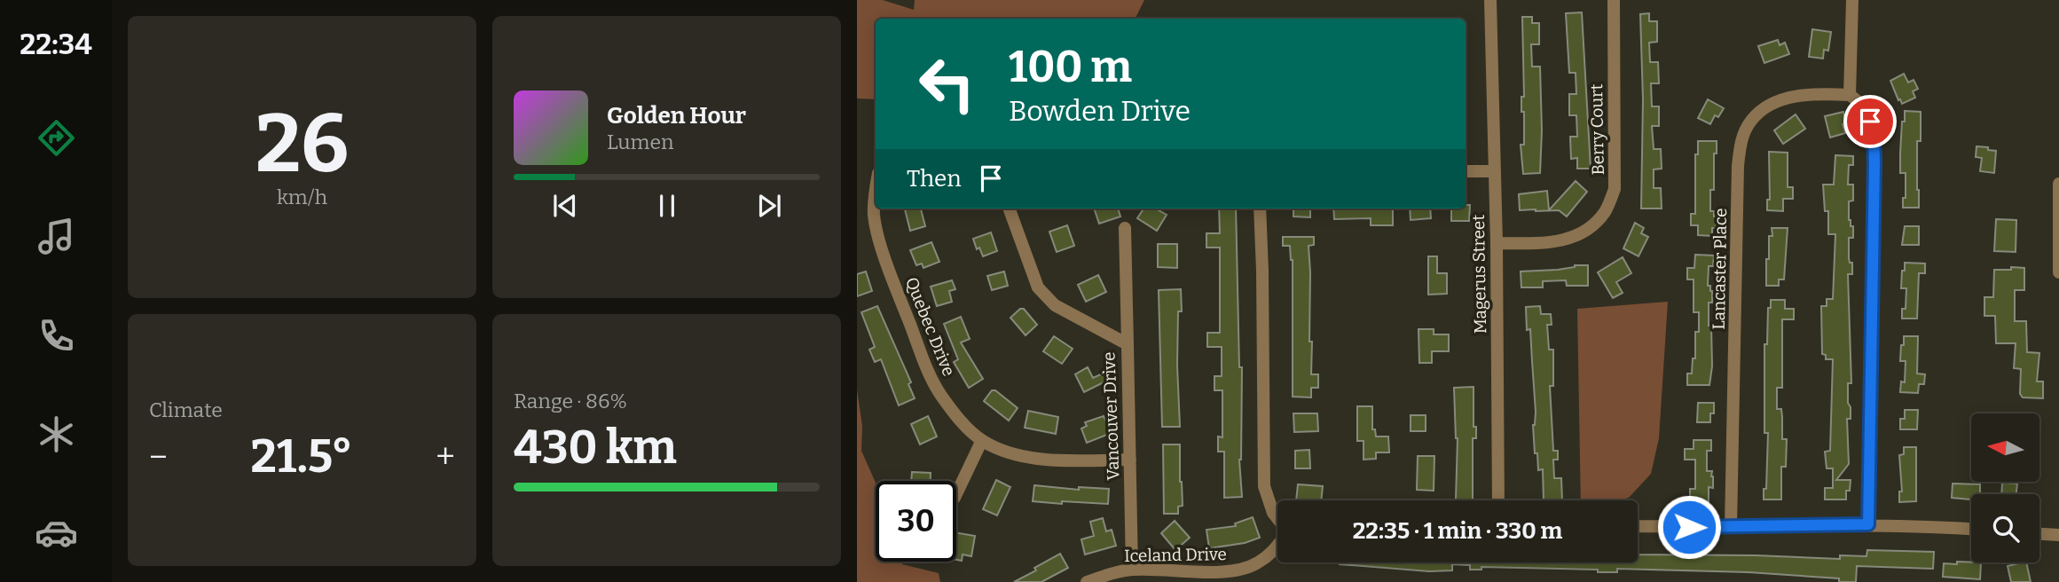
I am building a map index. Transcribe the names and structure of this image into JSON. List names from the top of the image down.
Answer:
{
  "streets": {
    "street": [
      "Berry Court",
      "Lancaster Place",
      "Magerus Street",
      "Quebec Drive",
      "Vancouver Drive",
      "Iceland Drive"
    ]
  },
  "crossings": [
    ["Berry Court", "Magerus Street"],
    ["Quebec Drive", "Vancouver Drive"],
    ["Vancouver Drive", "Iceland Drive"]
  ],
  "north": "left",
  "page": {
    "tabs": "22:34",
    "tile": [
      ["26", "km/h"],
      "Climate",
      ["Range · 86%", "430 km"]
    ],
    "turn": ["100 m", "Bowden Drive"],
    "song": ["Golden Hour", "Lumen"],
    "then": "Then",
    "heat": ["−", "21.5°", "+"],
    "limit": "30",
    "trip": "22:35 · 1 min · 330 m"
  }
}
